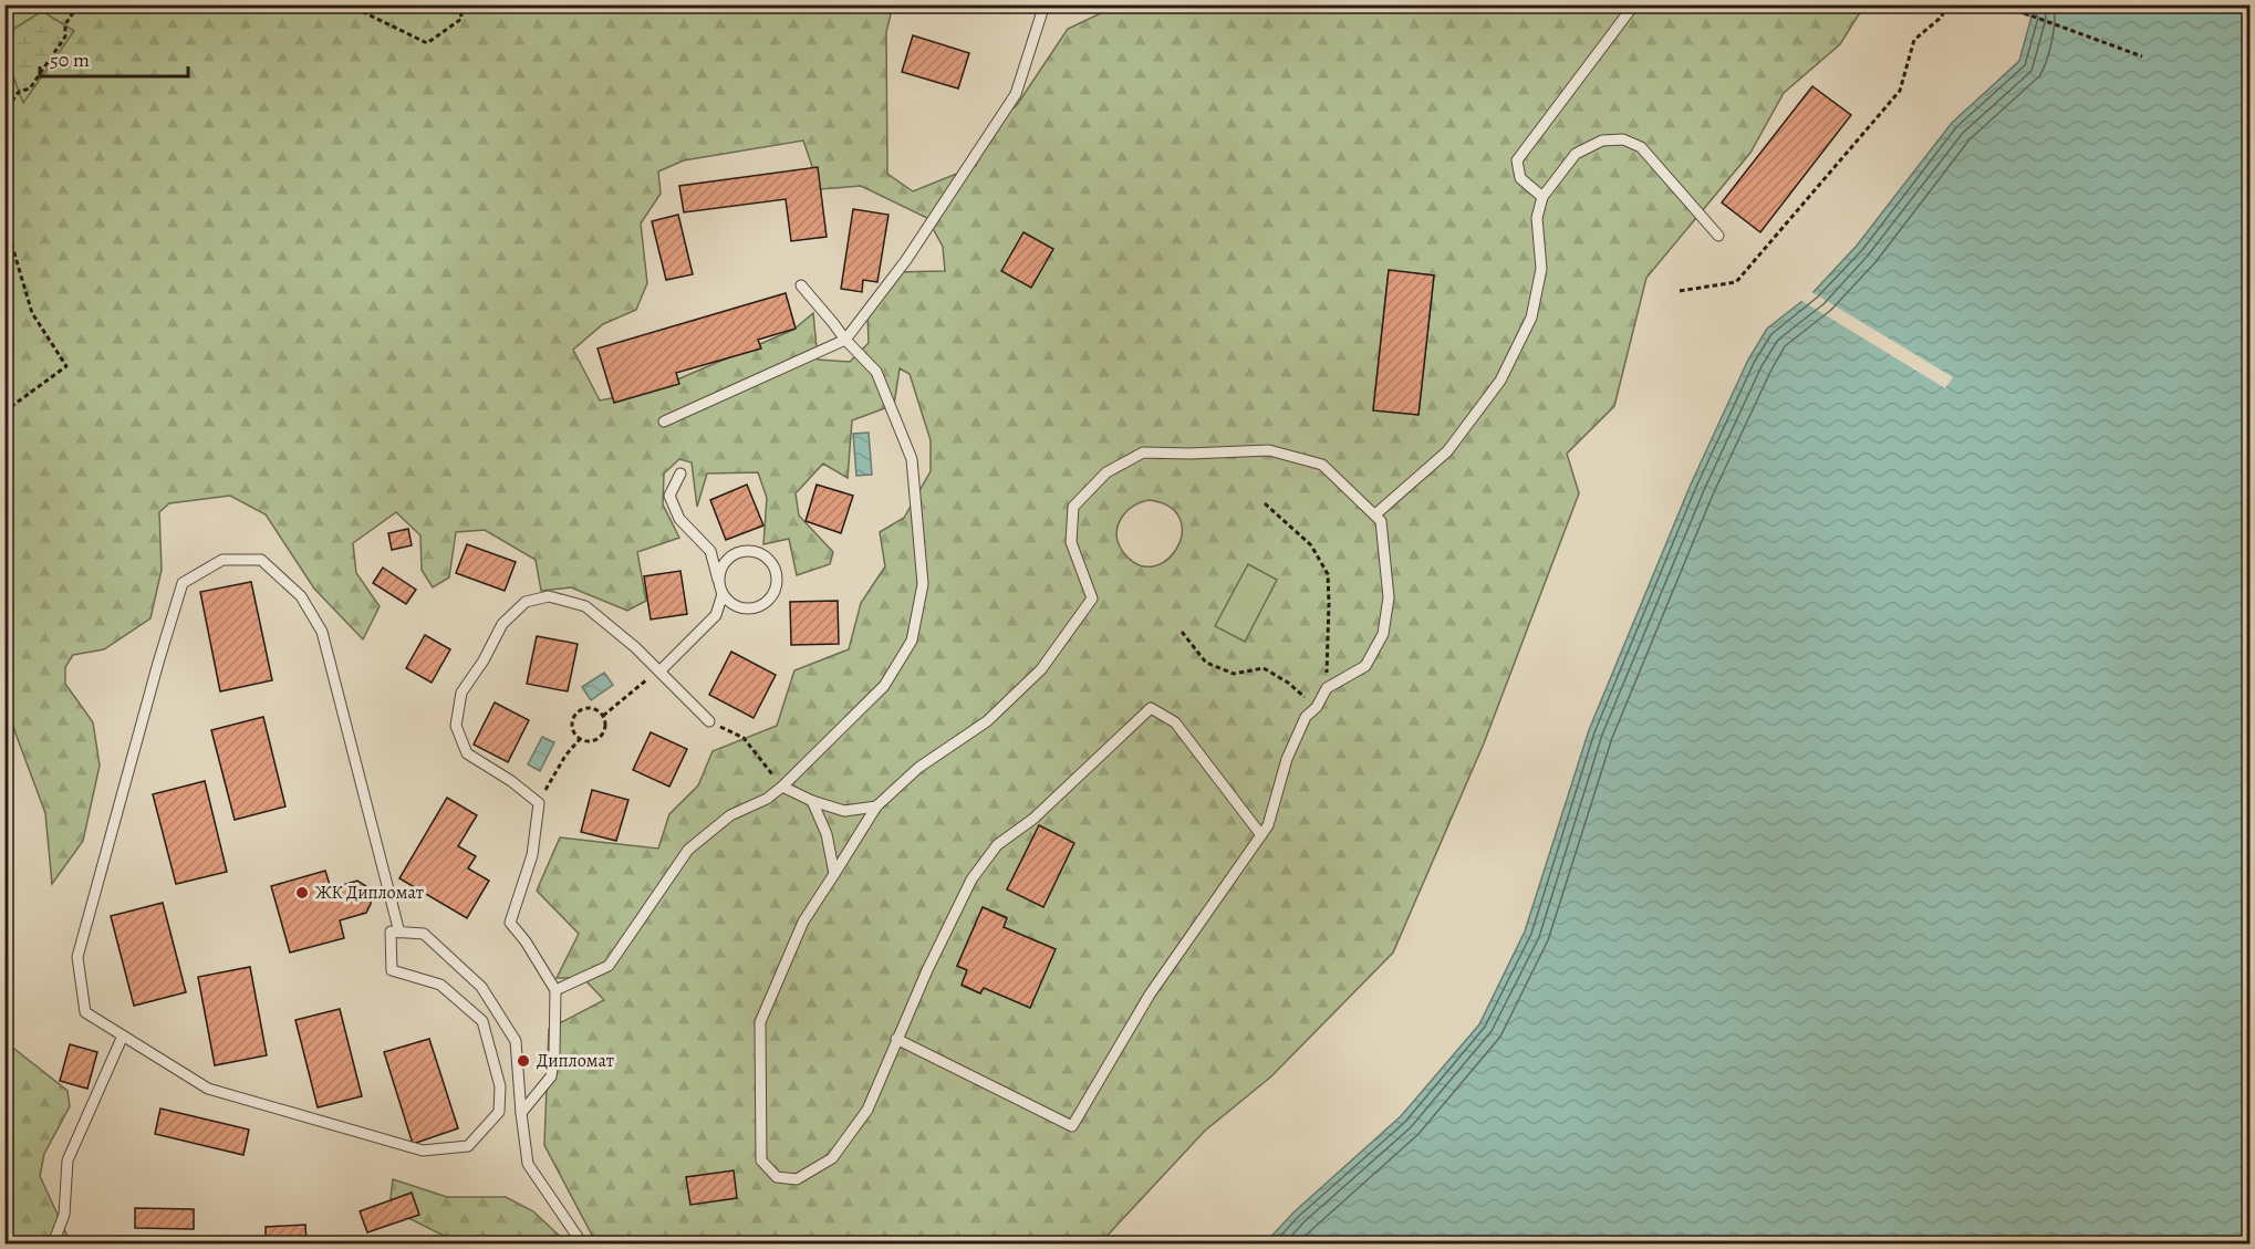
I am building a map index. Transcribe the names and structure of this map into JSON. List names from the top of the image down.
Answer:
{
  "places": ["ЖК Дипломат", "Дипломат"],
  "scale_bar": "50 m"
}
